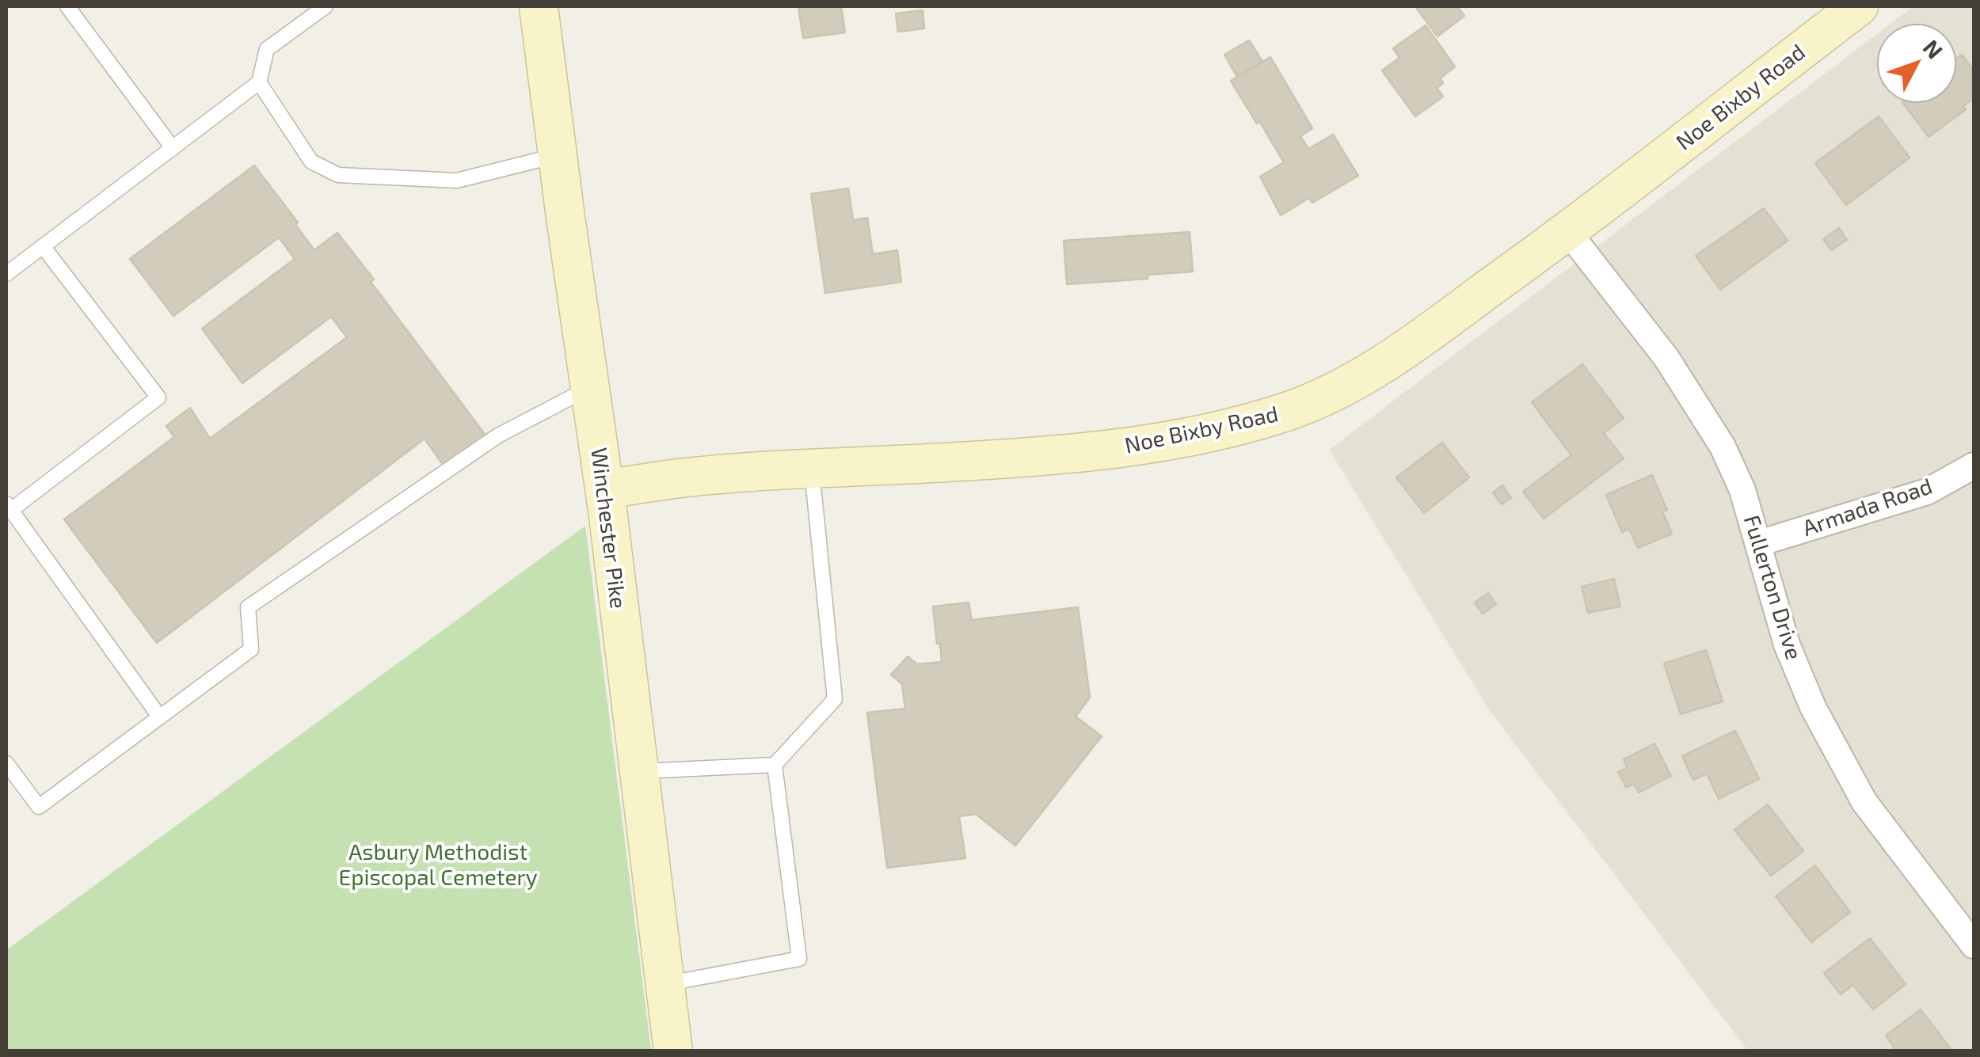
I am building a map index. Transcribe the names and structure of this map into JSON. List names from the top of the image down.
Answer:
{
  "streets": {
    "street": [
      "Noe Bixby Road",
      "Armada Road",
      "Winchester Pike",
      "Fullerton Drive"
    ]
  },
  "crossings": [
    ["Noe Bixby Road", "Winchester Pike"],
    ["Noe Bixby Road", "Fullerton Drive"],
    ["Armada Road", "Fullerton Drive"]
  ],
  "parks": ["Asbury Methodist Episcopal Cemetery"],
  "north": "top right"
}
